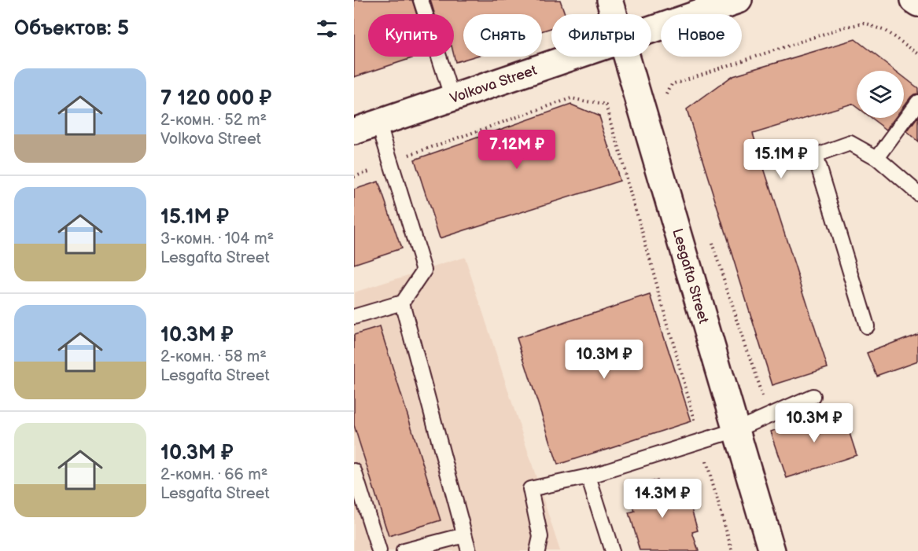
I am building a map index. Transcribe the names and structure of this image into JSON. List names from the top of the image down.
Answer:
{
  "streets": {
    "street": ["Volkova Street", "Lesgafta Street"]
  },
  "page": {
    "heading": "Объектов: 5",
    "chip": [
      "Купить",
      "Снять",
      "Фильтры",
      "Новое"
    ],
    "list": [
      {
        "name": "7 120 000 ₽",
        "note": "2-комн. · 52 m² · Volkova Street"
      },
      {
        "name": "15.1M ₽",
        "note": "3-комн. · 104 m² · Lesgafta Street"
      },
      {
        "name": "10.3M ₽",
        "note": "2-комн. · 58 m² · Lesgafta Street"
      },
      {
        "name": "10.3M ₽",
        "note": "2-комн. · 66 m² · Lesgafta Street"
      }
    ],
    "price": [
      "7.12M ₽",
      "15.1M ₽",
      "10.3M ₽",
      "10.3M ₽",
      "14.3M ₽"
    ]
  }
}
